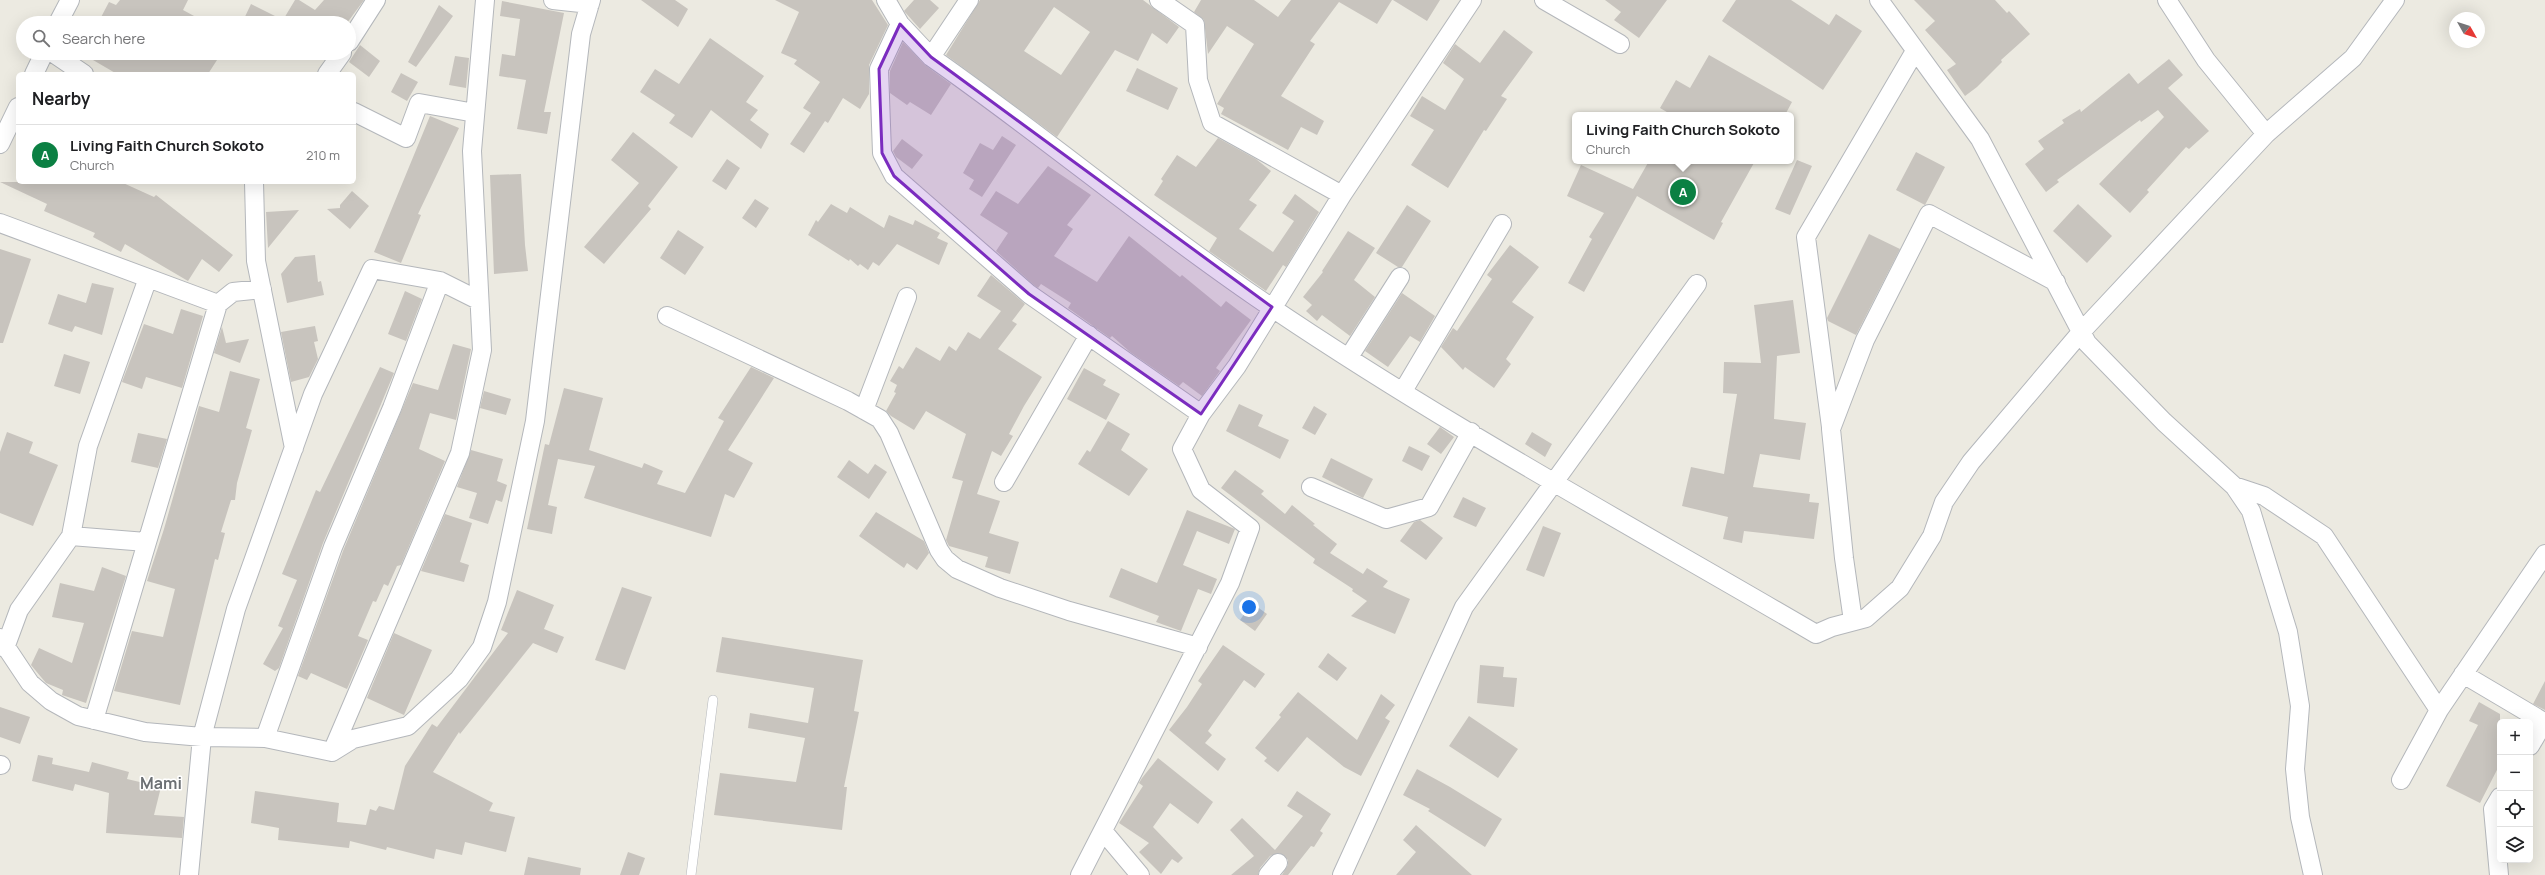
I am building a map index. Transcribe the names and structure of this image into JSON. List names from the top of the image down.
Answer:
{
  "districts": ["Mami"],
  "north": "bottom right",
  "page": {
    "search": "Search here",
    "heading": "Nearby",
    "popup": ["Living Faith Church Sokoto", "Church"],
    "list": [
      {
        "mark": "A",
        "name": "Living Faith Church Sokoto",
        "note": "Church",
        "value": "210 m"
      }
    ],
    "pins": "A",
    "map_buttons": ["+", "−"]
  }
}
